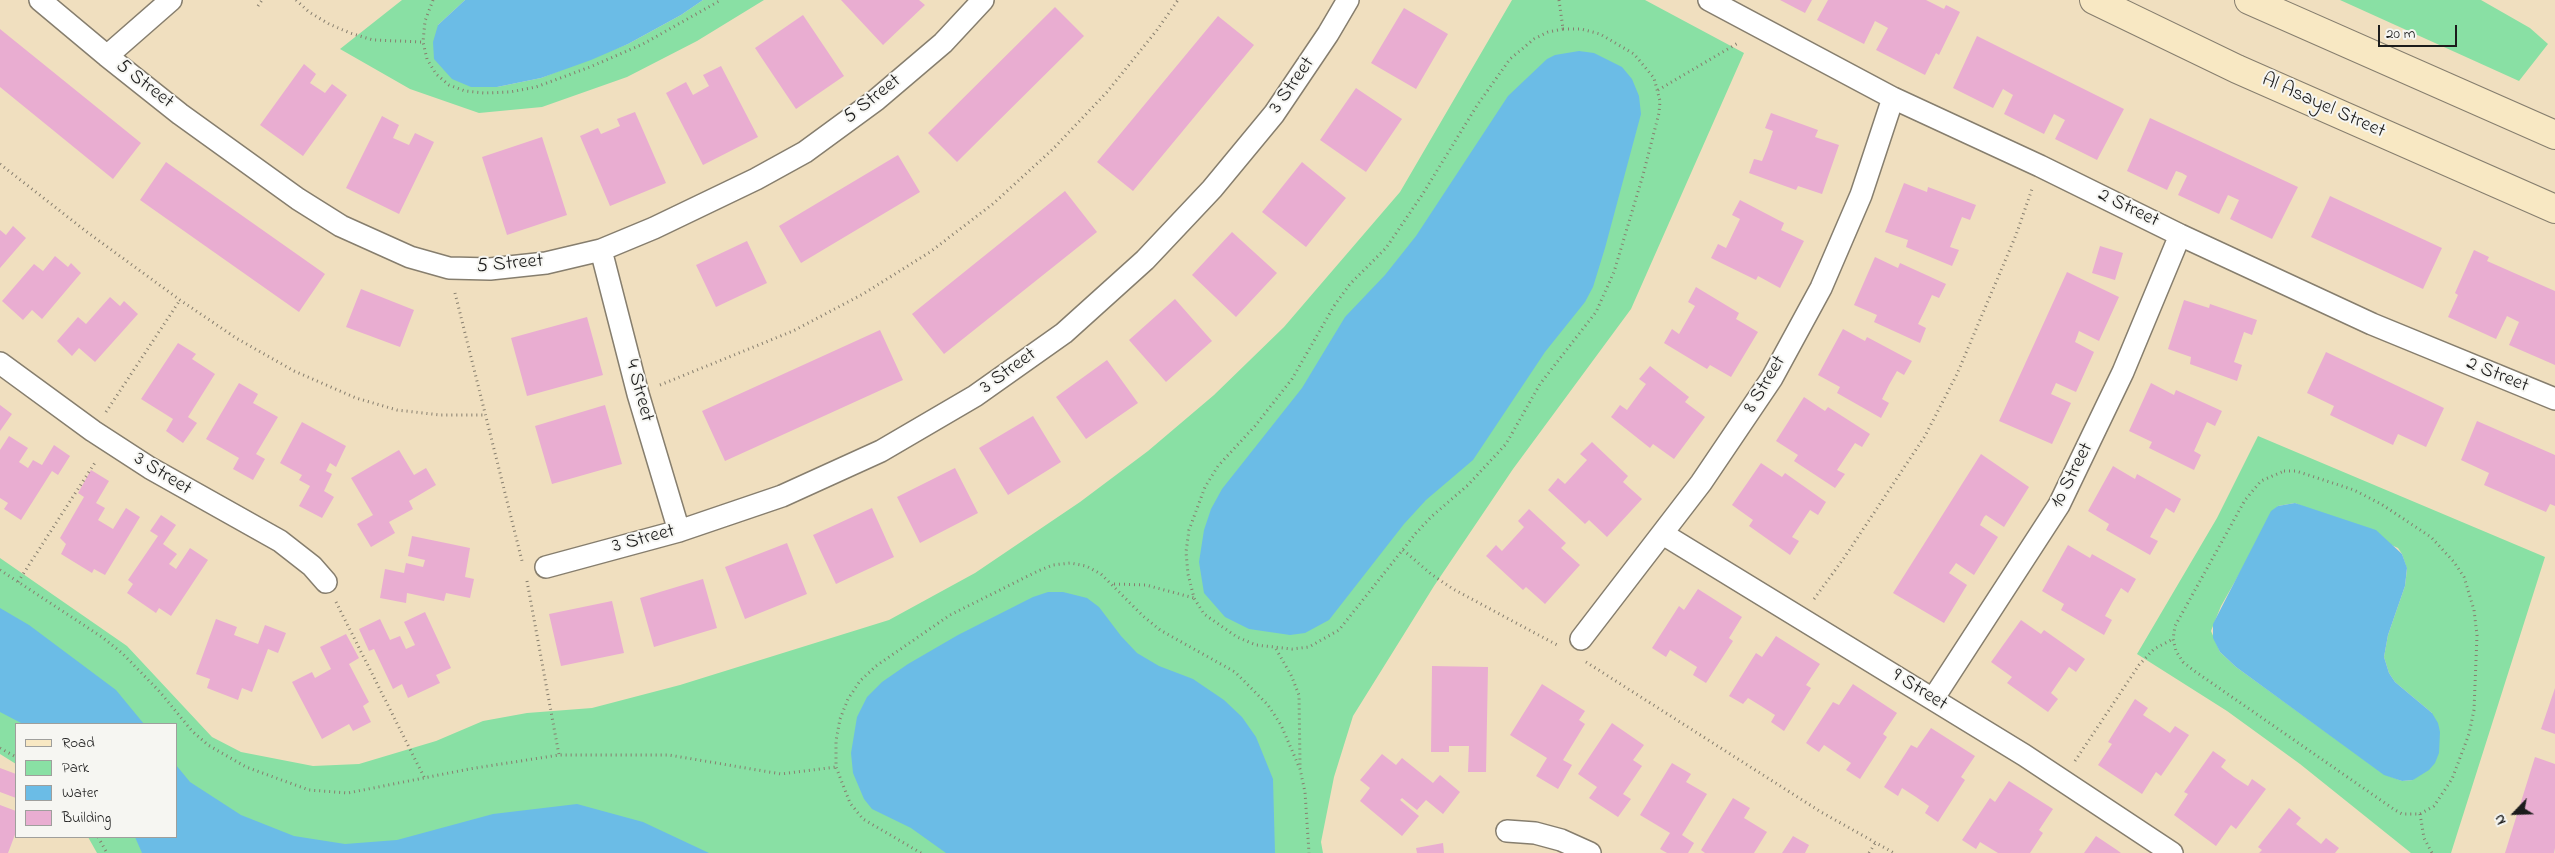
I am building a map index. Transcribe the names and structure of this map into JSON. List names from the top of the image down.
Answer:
{
  "streets": {
    "main road": ["Al Asayel Street"],
    "street": [
      "5 Street",
      "3 Street",
      "2 Street",
      "8 Street",
      "4 Street",
      "10 Street",
      "9 Street"
    ]
  },
  "crossings": [
    ["5 Street", "4 Street"],
    ["3 Street", "4 Street"],
    ["2 Street", "8 Street"],
    ["2 Street", "10 Street"],
    ["8 Street", "9 Street"],
    ["10 Street", "9 Street"]
  ],
  "legend": [
    "Road",
    "Park",
    "Water",
    "Building"
  ],
  "scale_bar": "20 m",
  "north": "bottom left"
}
